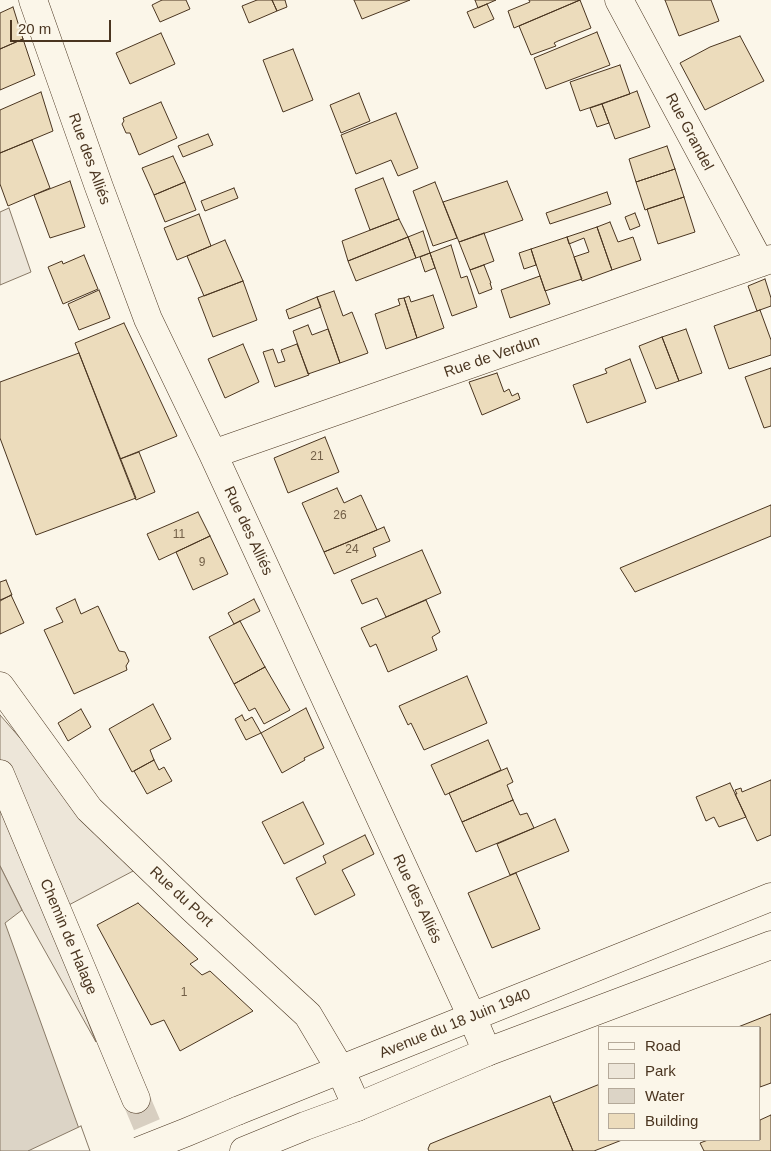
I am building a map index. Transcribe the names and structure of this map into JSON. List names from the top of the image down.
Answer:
{
  "streets": {
    "street": [
      "Rue Grandel",
      "Rue des Alliés",
      "Rue de Verdun",
      "Rue du Port",
      "Chemin de Halage",
      "Avenue du 18 Juin 1940"
    ]
  },
  "crossings": [
    ["Rue Grandel", "Rue de Verdun"],
    ["Rue des Alliés", "Rue de Verdun"],
    ["Rue des Alliés", "Avenue du 18 Juin 1940"],
    ["Rue du Port", "Avenue du 18 Juin 1940"]
  ],
  "house_numbers": [
    "21",
    "26",
    "11",
    "24",
    "9",
    "1"
  ],
  "legend": [
    "Road",
    "Park",
    "Water",
    "Building"
  ],
  "scale_bar": "20 m"
}
